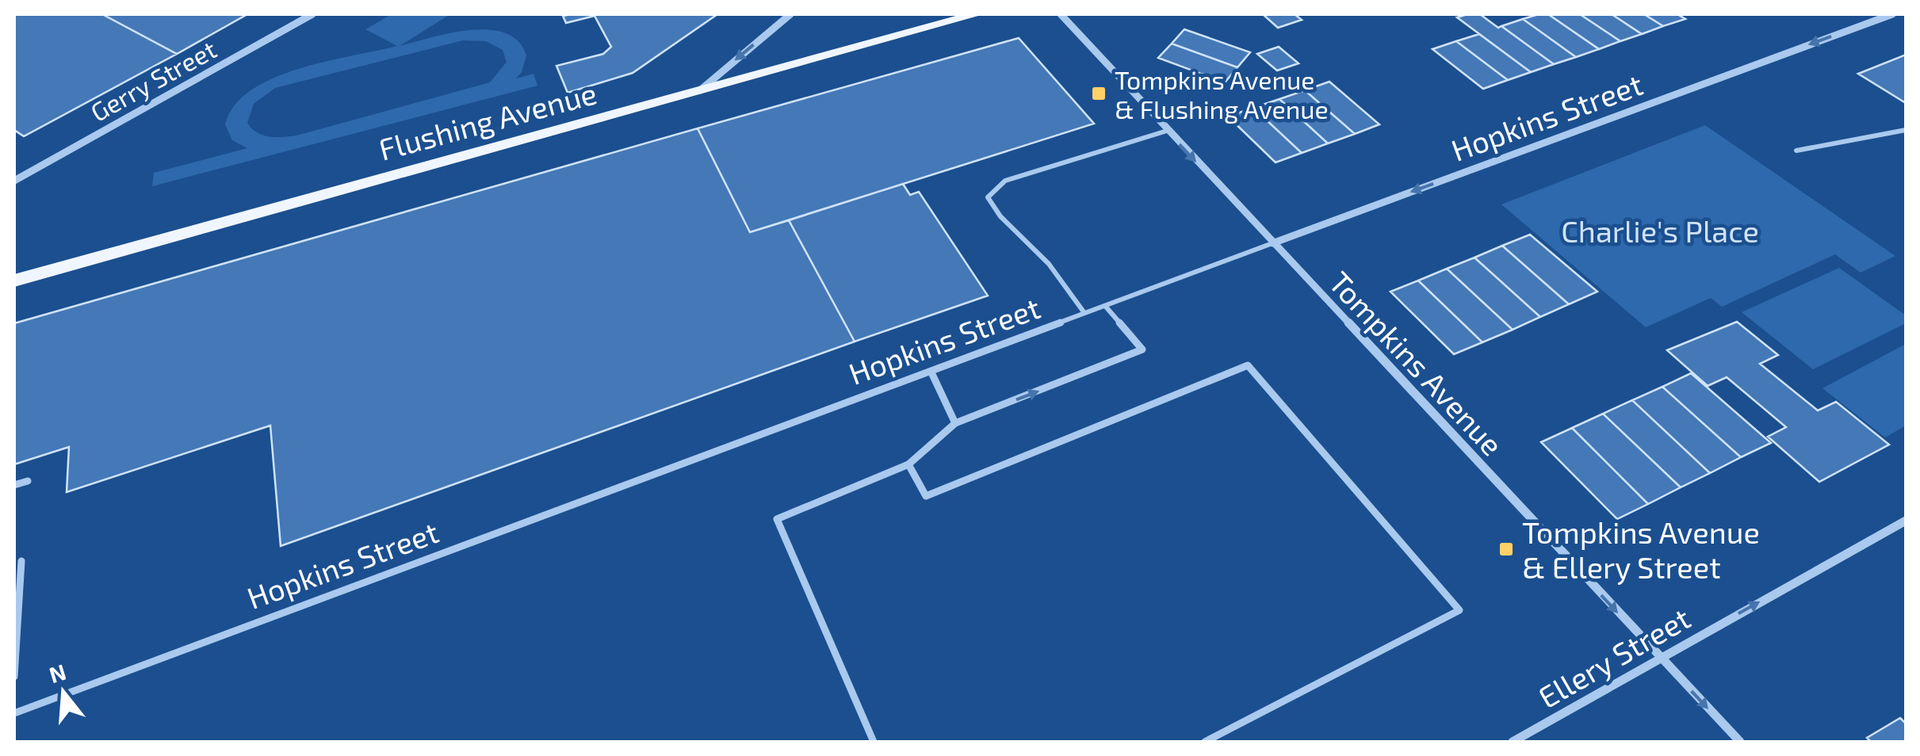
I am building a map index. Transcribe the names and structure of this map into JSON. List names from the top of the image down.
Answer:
{
  "streets": {
    "main road": ["Flushing Avenue"],
    "street": [
      "Gerry Street",
      "Hopkins Street",
      "Tompkins Avenue",
      "Ellery Street"
    ]
  },
  "crossings": [
    ["Hopkins Street", "Tompkins Avenue"],
    ["Tompkins Avenue", "Ellery Street"]
  ],
  "one_way": ["Tompkins Avenue", "Ellery Street"],
  "parks": ["Charlie's Place"],
  "places": {
    "transit": ["Tompkins Avenue & Flushing Avenue", "Tompkins Avenue & Ellery Street"]
  },
  "north": "top"
}
